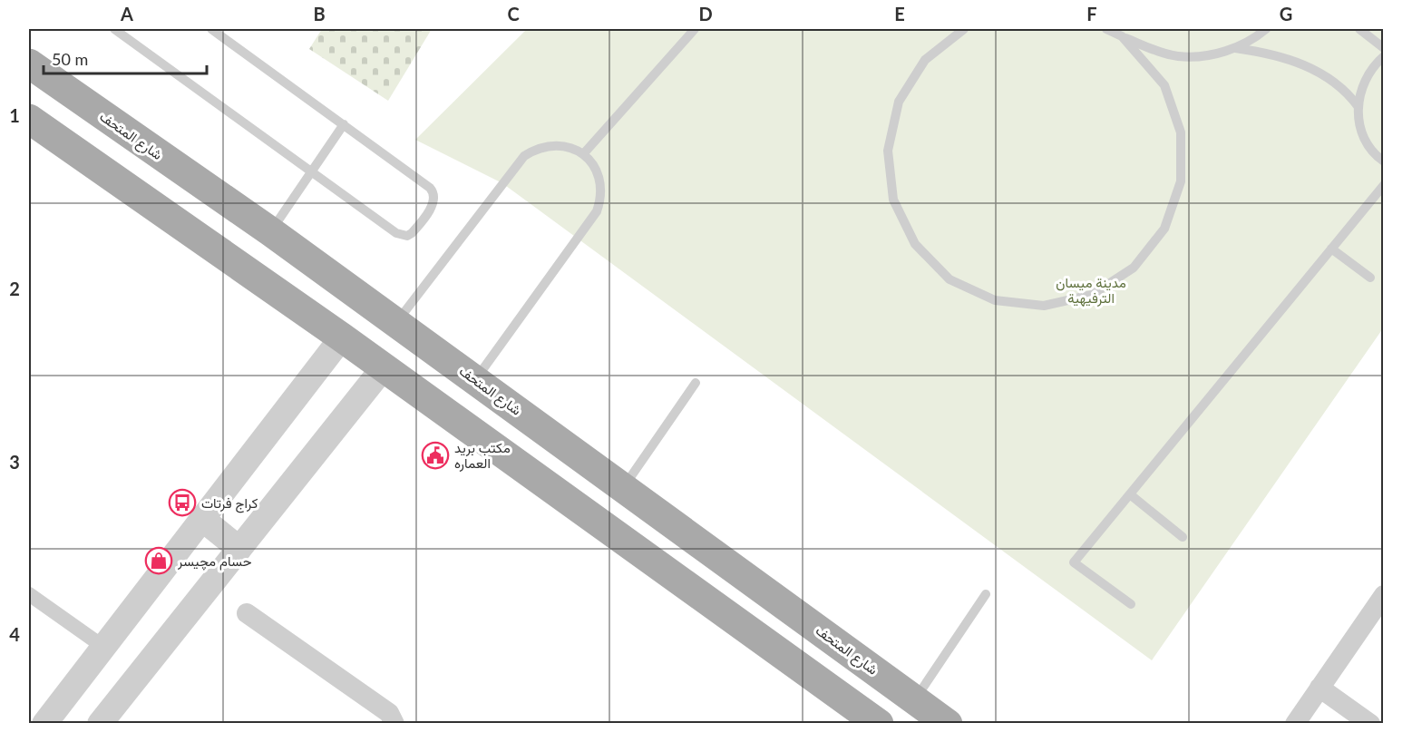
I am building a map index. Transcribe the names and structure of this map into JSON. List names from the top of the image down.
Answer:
{
  "streets": {
    "main road": ["شارع المتحف"]
  },
  "parks": ["مدينة ميسان الترفيهية"],
  "places": {
    "public building": ["مكتب بريد العماره"],
    "bus stop": ["كراج فرتات"],
    "shop": ["حسام مچيسر"]
  },
  "scale_bar": "50 m",
  "grid": {
    "columns": [
      "A",
      "B",
      "C",
      "D",
      "E",
      "F",
      "G"
    ],
    "rows": [
      "1",
      "2",
      "3",
      "4"
    ]
  }
}
